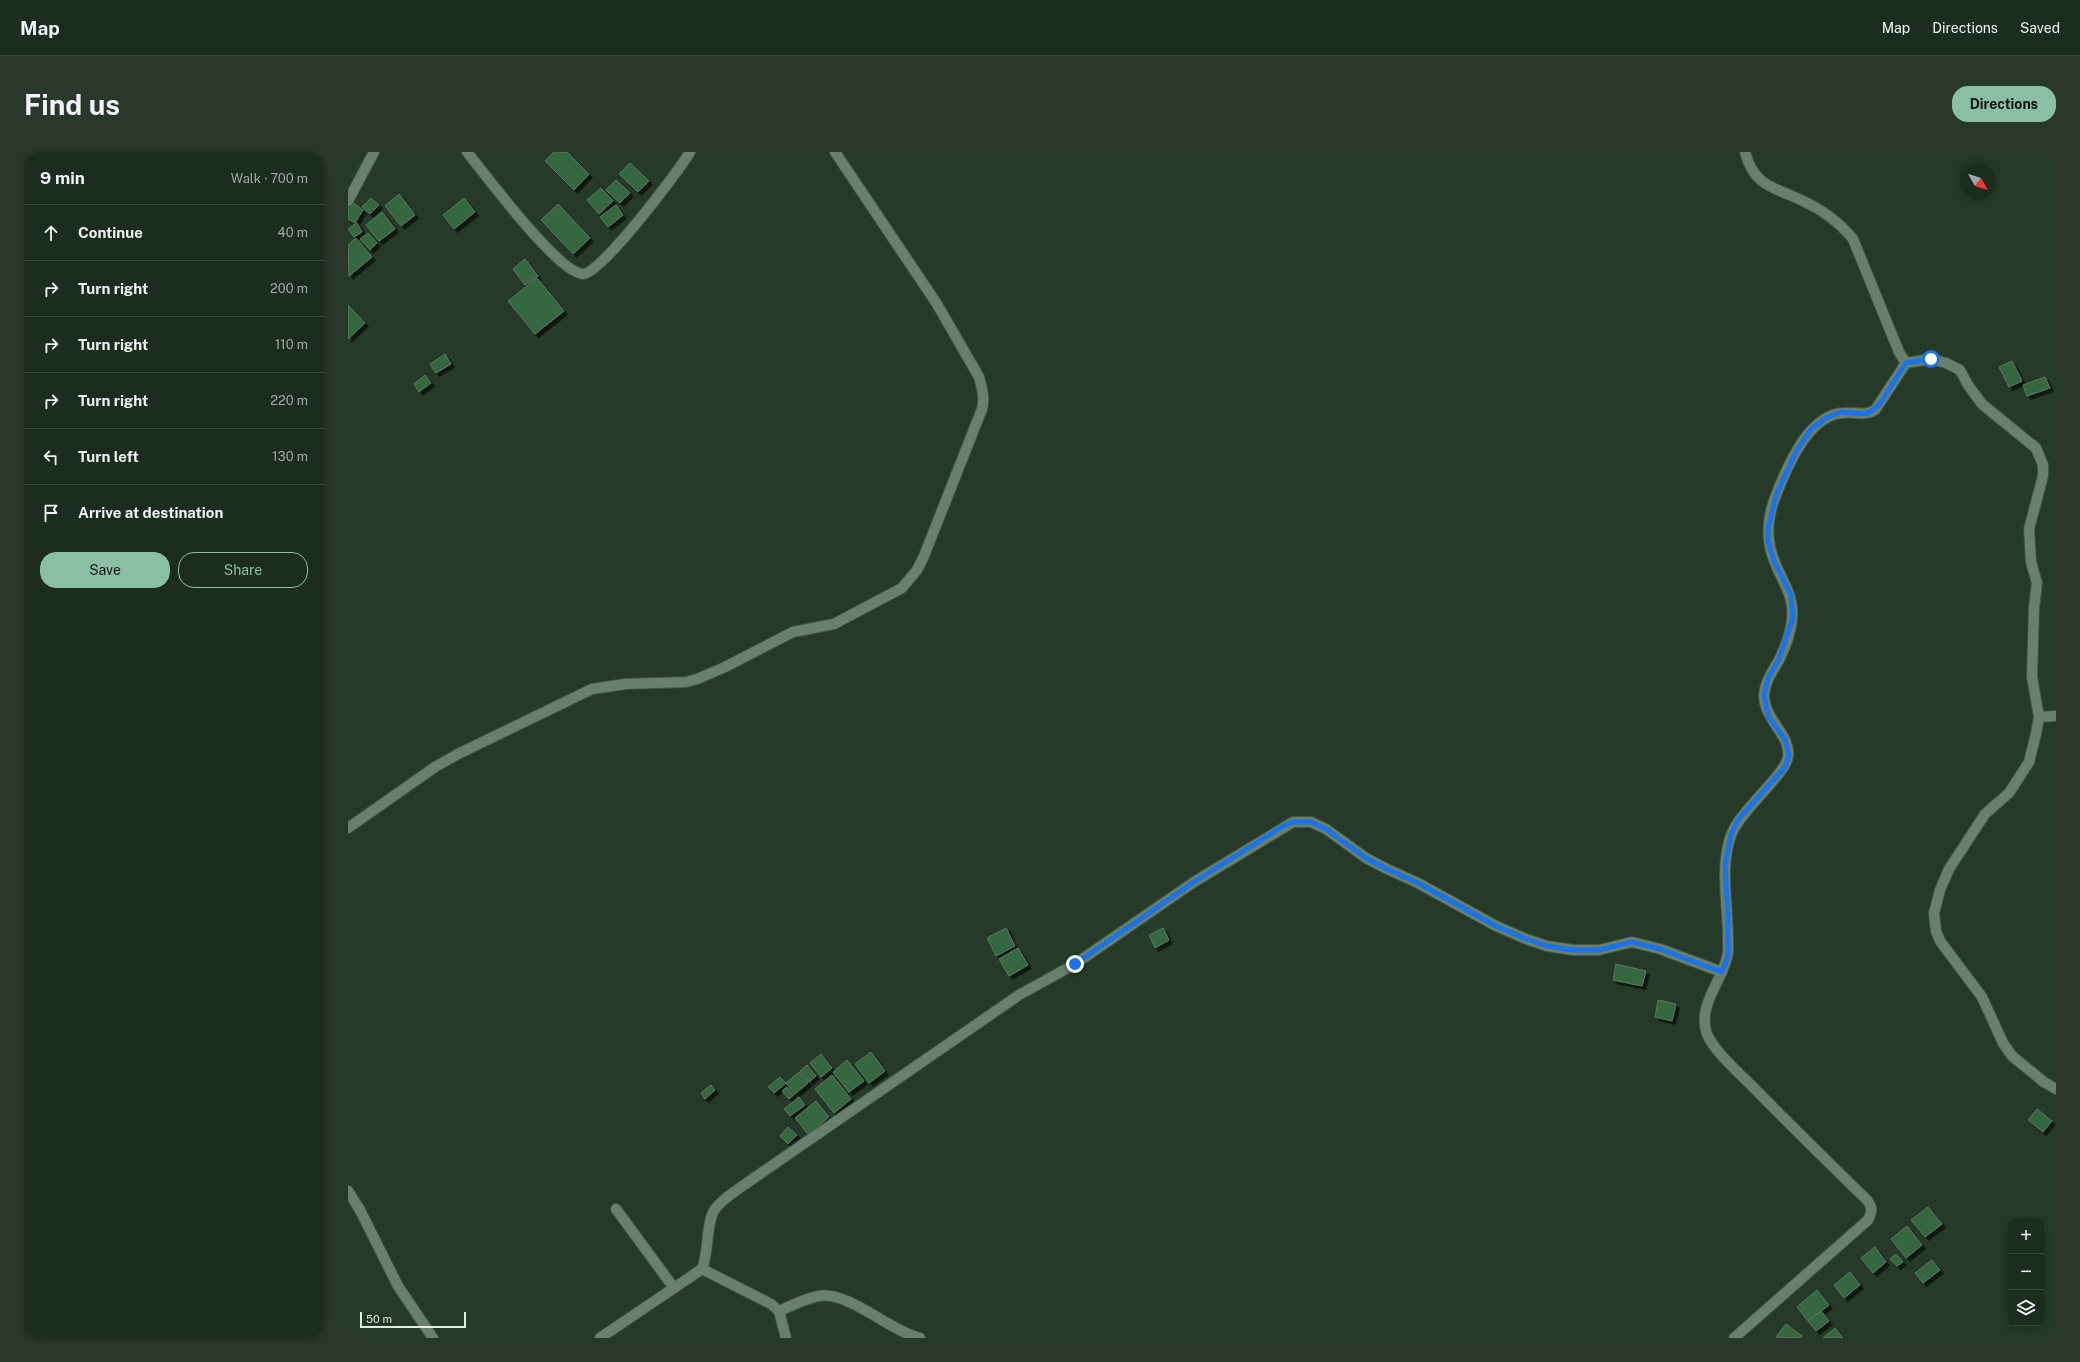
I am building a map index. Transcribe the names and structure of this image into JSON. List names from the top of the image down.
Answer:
{
  "scale_bar": "50 m",
  "north": "bottom right",
  "page": {
    "header": "Map",
    "nav": ["Map", "Directions", "Saved"],
    "buttons": [
      "Directions",
      ["Save", "Share"]
    ],
    "title": "Find us",
    "heading": ["9 min", "Walk · 700 m"],
    "list": [
      ["Continue", "40 m"],
      ["Turn right", "200 m"],
      ["Turn right", "110 m"],
      ["Turn right", "220 m"],
      ["Turn left", "130 m"],
      "Arrive at destination"
    ],
    "map_buttons": ["+", "−"],
    "scale": "50 m"
  }
}
